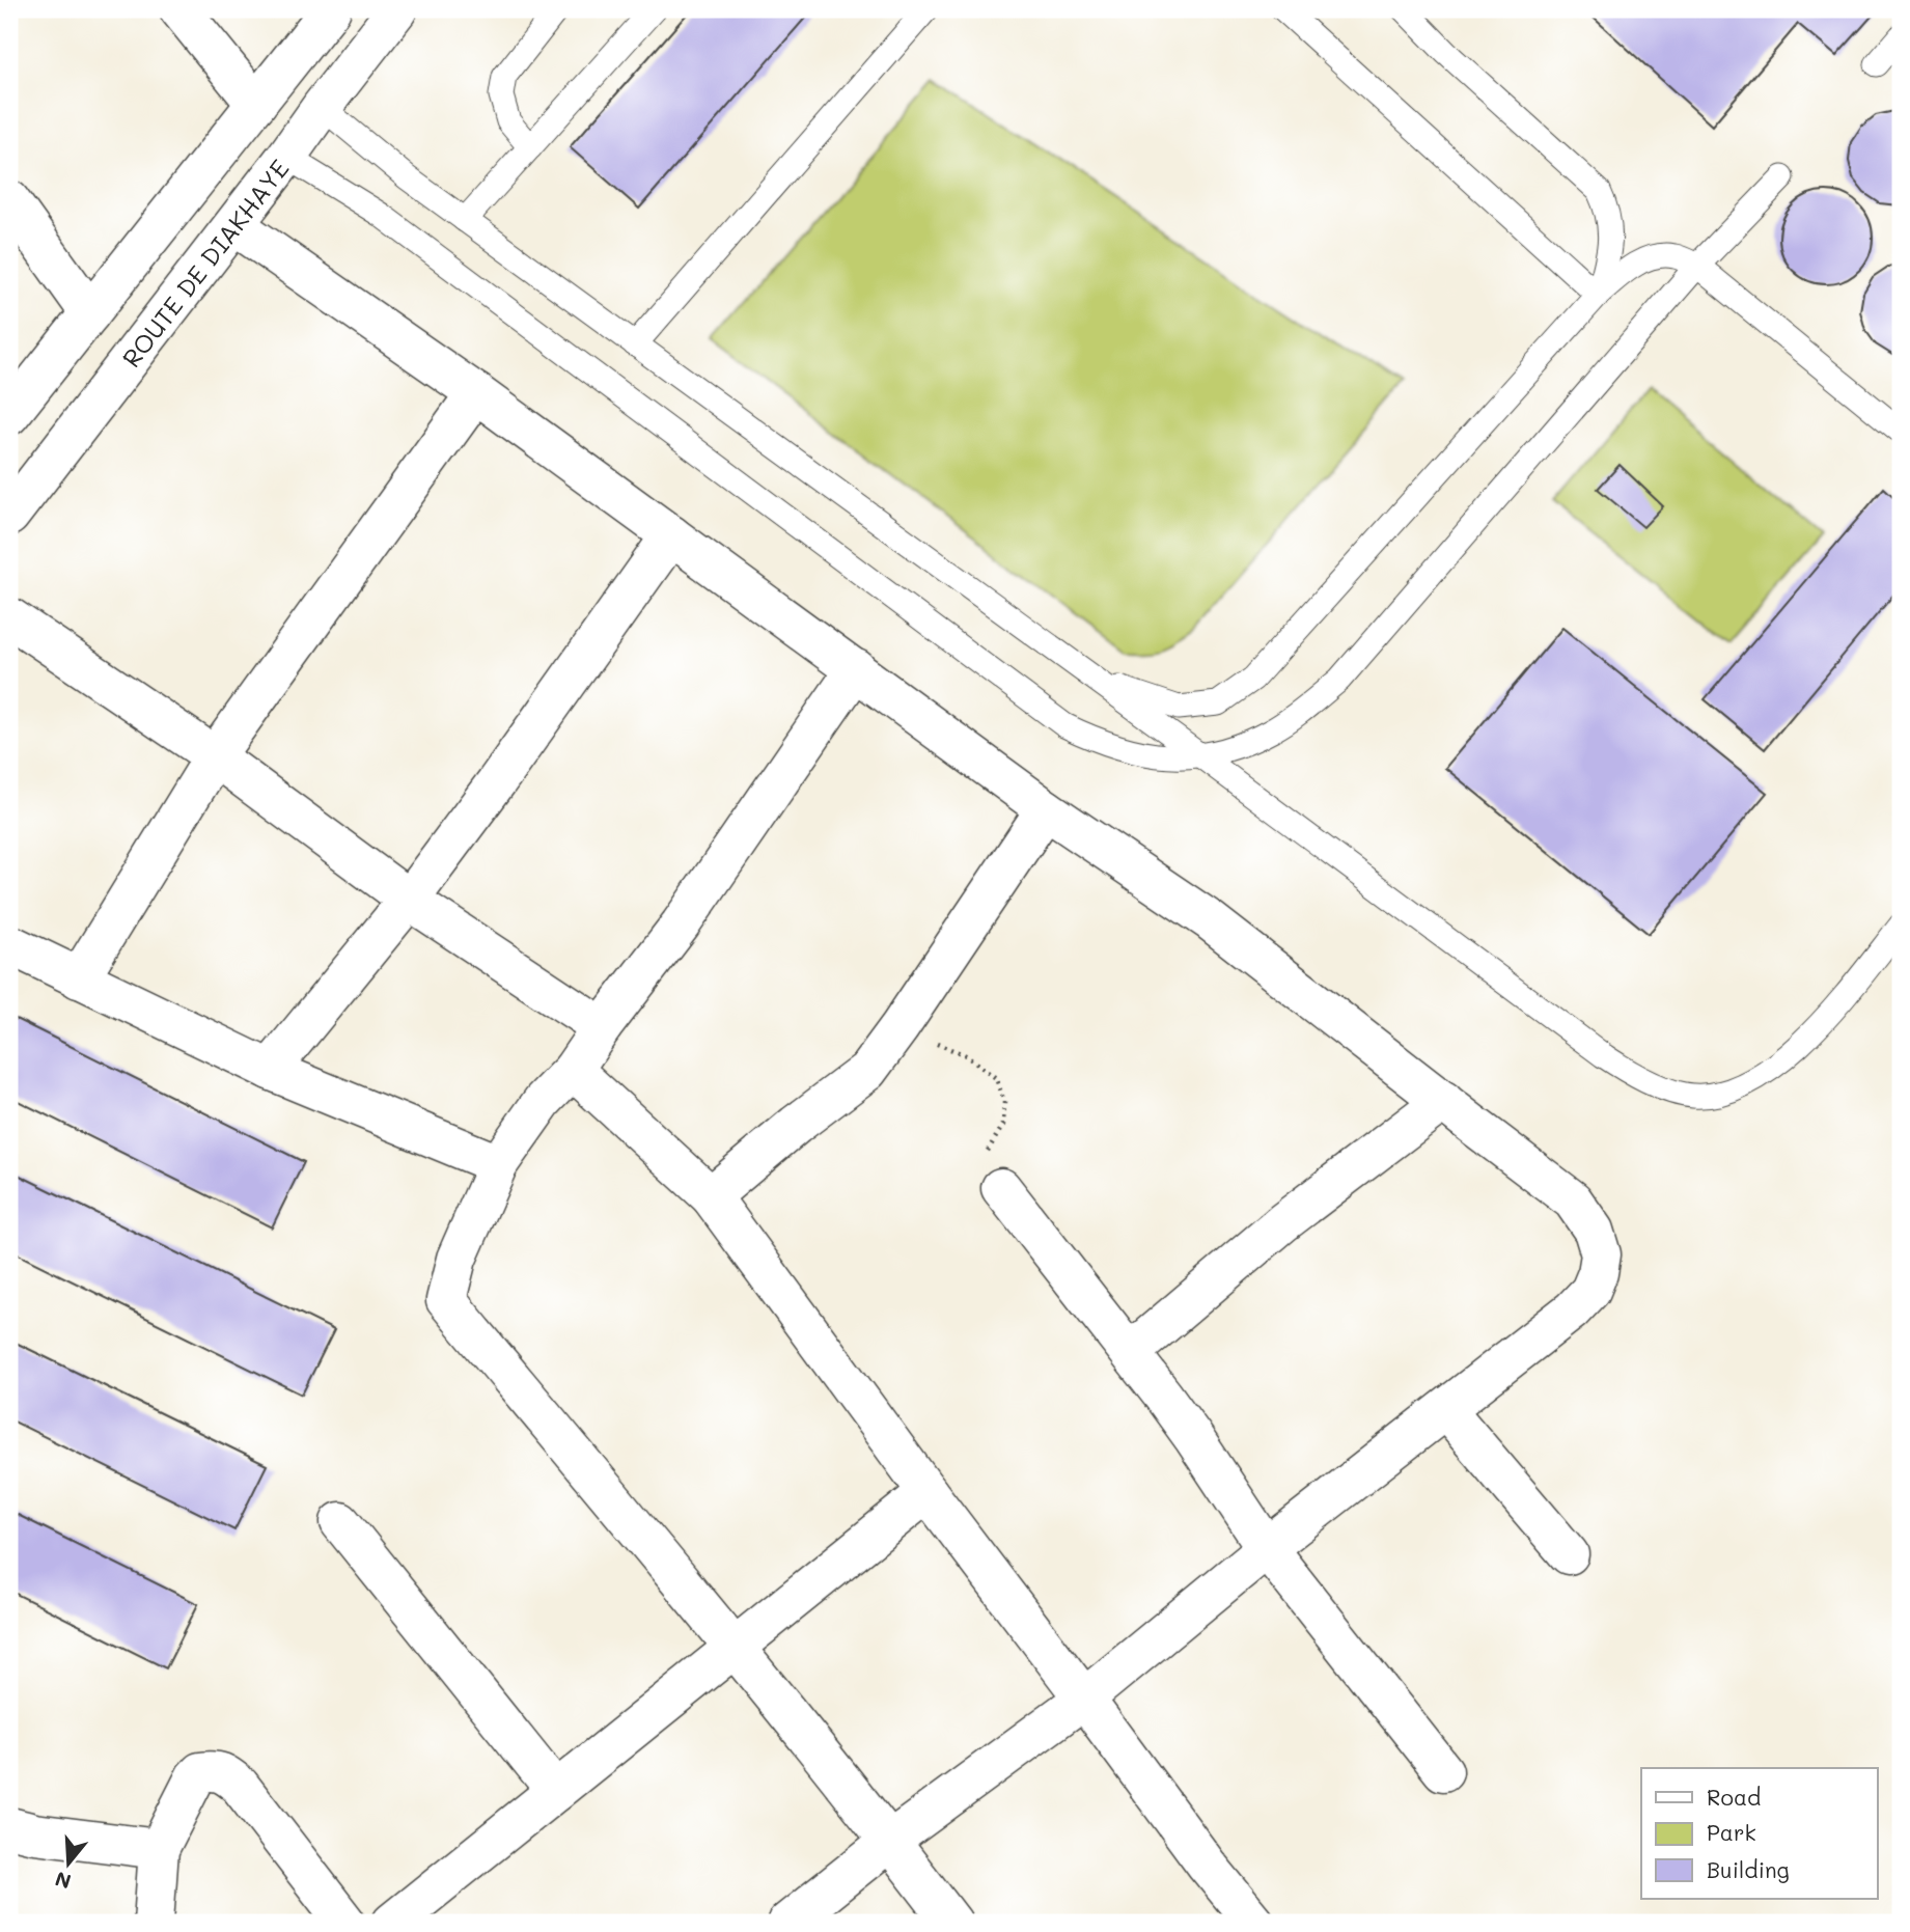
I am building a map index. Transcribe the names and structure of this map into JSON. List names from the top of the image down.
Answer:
{
  "streets": {
    "street": ["ROUTE DE DIAKHAYE"]
  },
  "legend": ["Road", "Park", "Building"],
  "north": "bottom"
}
